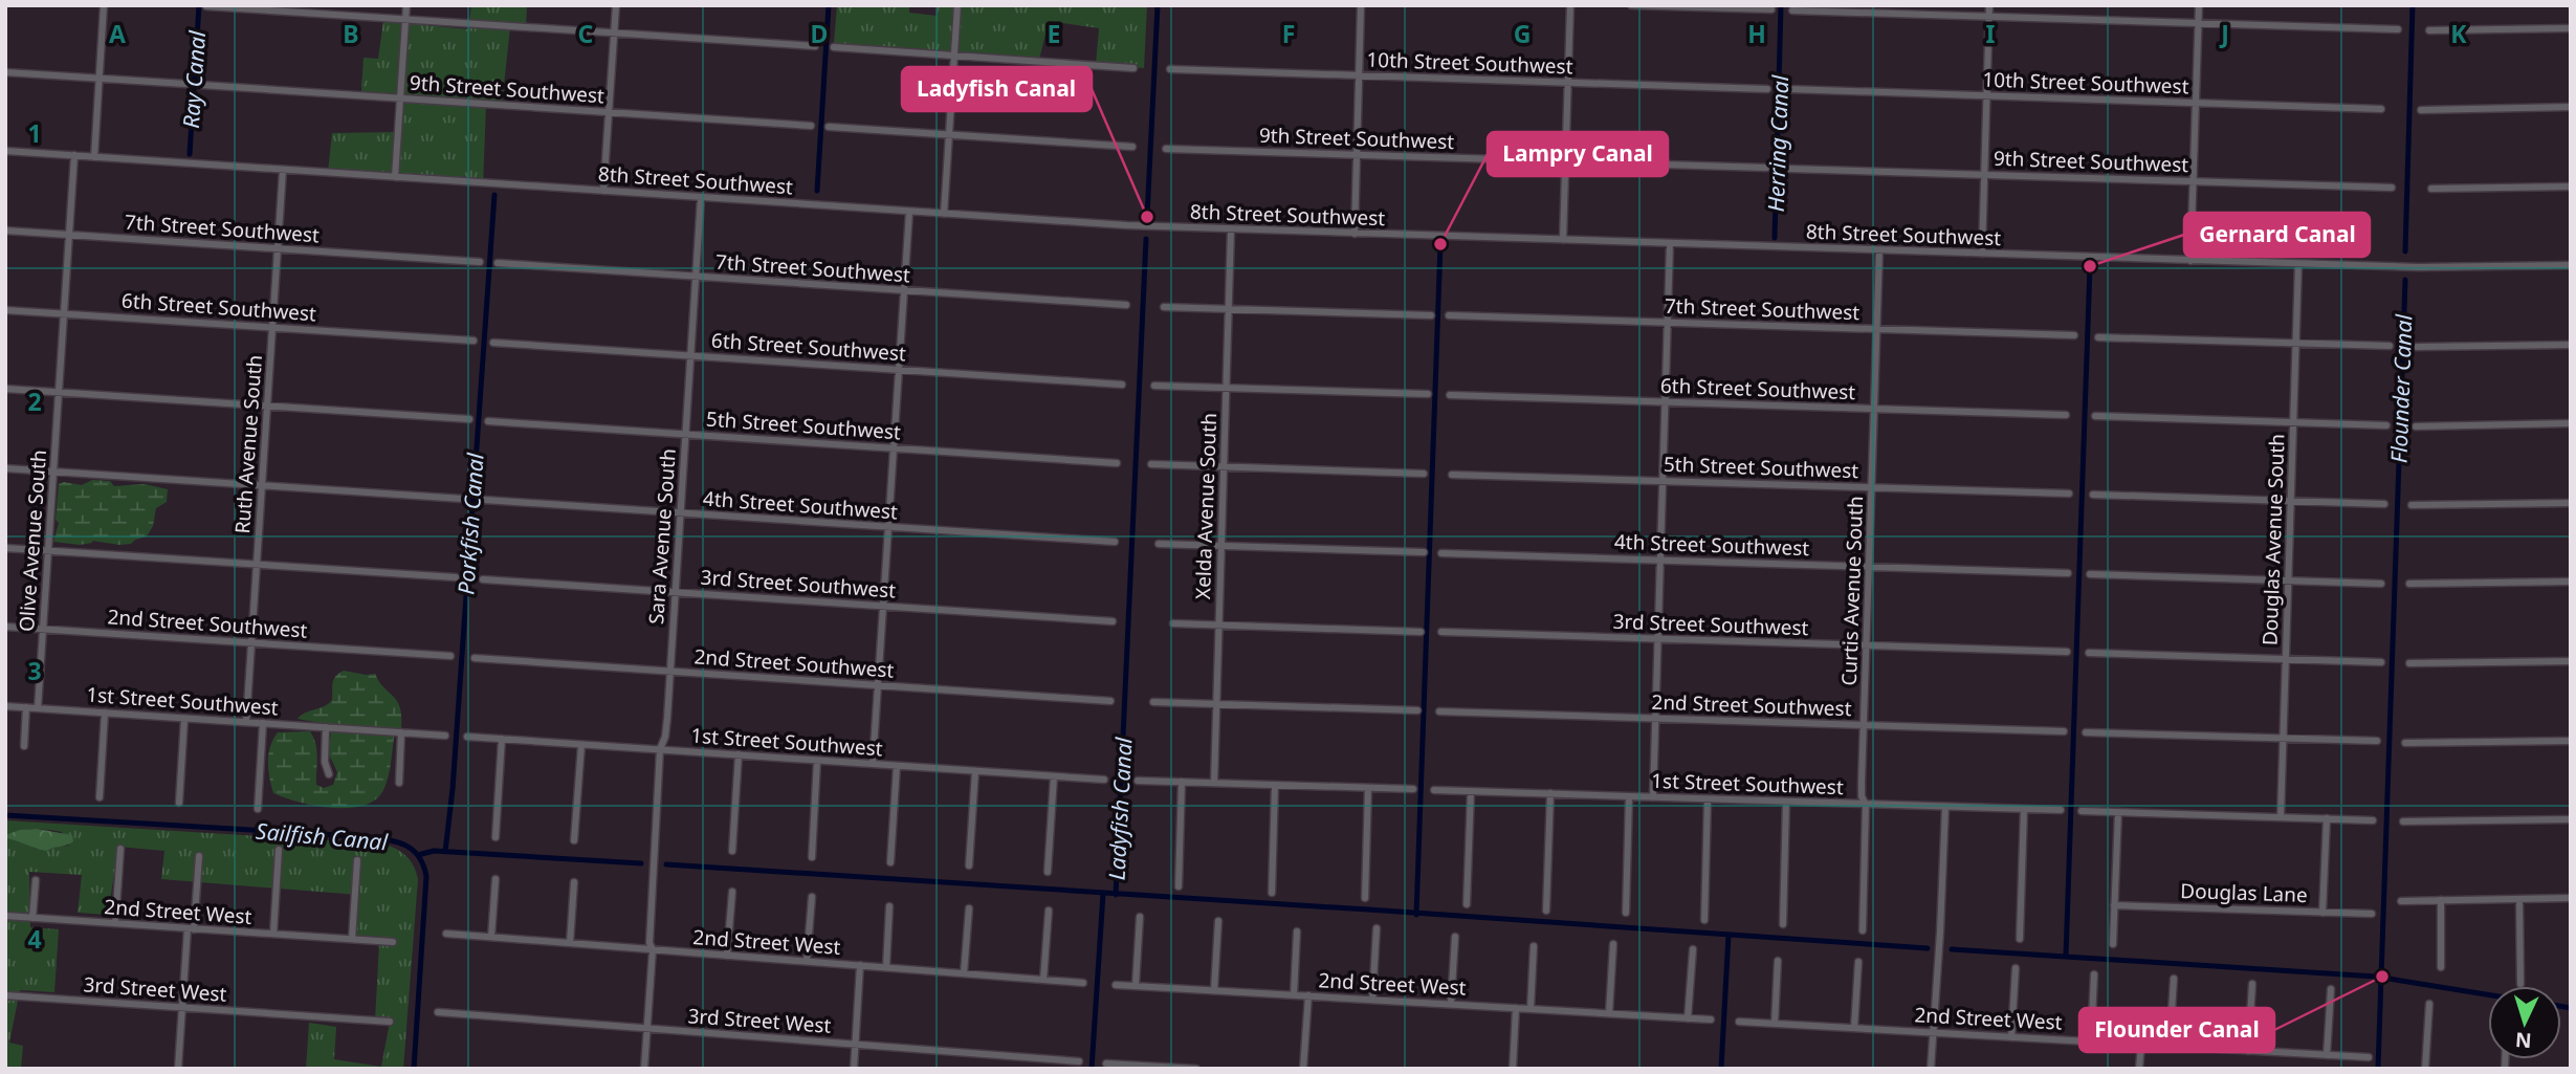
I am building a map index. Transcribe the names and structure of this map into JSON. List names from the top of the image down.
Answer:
{
  "streets": {
    "street": [
      "10th Street Southwest",
      "9th Street Southwest",
      "8th Street Southwest",
      "7th Street Southwest",
      "6th Street Southwest",
      "5th Street Southwest",
      "Ruth Avenue South",
      "4th Street Southwest",
      "Xelda Avenue South",
      "Sara Avenue South",
      "Douglas Avenue South",
      "Olive Avenue South",
      "3rd Street Southwest",
      "Curtis Avenue South",
      "2nd Street Southwest",
      "1st Street Southwest",
      "Douglas Lane",
      "2nd Street West",
      "3rd Street West"
    ]
  },
  "crossings": [
    ["8th Street Southwest", "Ruth Avenue South"],
    ["8th Street Southwest", "Xelda Avenue South"],
    ["8th Street Southwest", "Sara Avenue South"],
    ["8th Street Southwest", "Douglas Avenue South"],
    ["8th Street Southwest", "Olive Avenue South"],
    ["8th Street Southwest", "Curtis Avenue South"],
    ["7th Street Southwest", "Ruth Avenue South"],
    ["7th Street Southwest", "Sara Avenue South"],
    ["7th Street Southwest", "Olive Avenue South"],
    ["7th Street Southwest", "Curtis Avenue South"],
    ["6th Street Southwest", "Ruth Avenue South"],
    ["6th Street Southwest", "Sara Avenue South"],
    ["6th Street Southwest", "Olive Avenue South"],
    ["6th Street Southwest", "Curtis Avenue South"],
    ["5th Street Southwest", "Sara Avenue South"],
    ["5th Street Southwest", "Curtis Avenue South"],
    ["Ruth Avenue South", "2nd Street Southwest"],
    ["Ruth Avenue South", "1st Street Southwest"],
    ["4th Street Southwest", "Sara Avenue South"],
    ["4th Street Southwest", "Curtis Avenue South"],
    ["Sara Avenue South", "3rd Street Southwest"],
    ["Sara Avenue South", "2nd Street Southwest"],
    ["Sara Avenue South", "1st Street Southwest"],
    ["Sara Avenue South", "2nd Street West"],
    ["Sara Avenue South", "3rd Street West"],
    ["Olive Avenue South", "2nd Street Southwest"],
    ["Olive Avenue South", "1st Street Southwest"],
    ["3rd Street Southwest", "Curtis Avenue South"],
    ["Curtis Avenue South", "2nd Street Southwest"],
    ["Curtis Avenue South", "1st Street Southwest"]
  ],
  "water": [
    "Ray Canal",
    "Herring Canal",
    "Flounder Canal",
    "Porkfish Canal",
    "Ladyfish Canal",
    "Sailfish Canal"
  ],
  "places": [
    "Ladyfish Canal",
    "Lampry Canal",
    "Gernard Canal",
    "Flounder Canal"
  ],
  "north": "bottom",
  "grid": {
    "columns": [
      "A",
      "B",
      "C",
      "D",
      "E",
      "F",
      "G",
      "H",
      "I",
      "J",
      "K"
    ],
    "rows": [
      "1",
      "2",
      "3",
      "4"
    ]
  }
}
